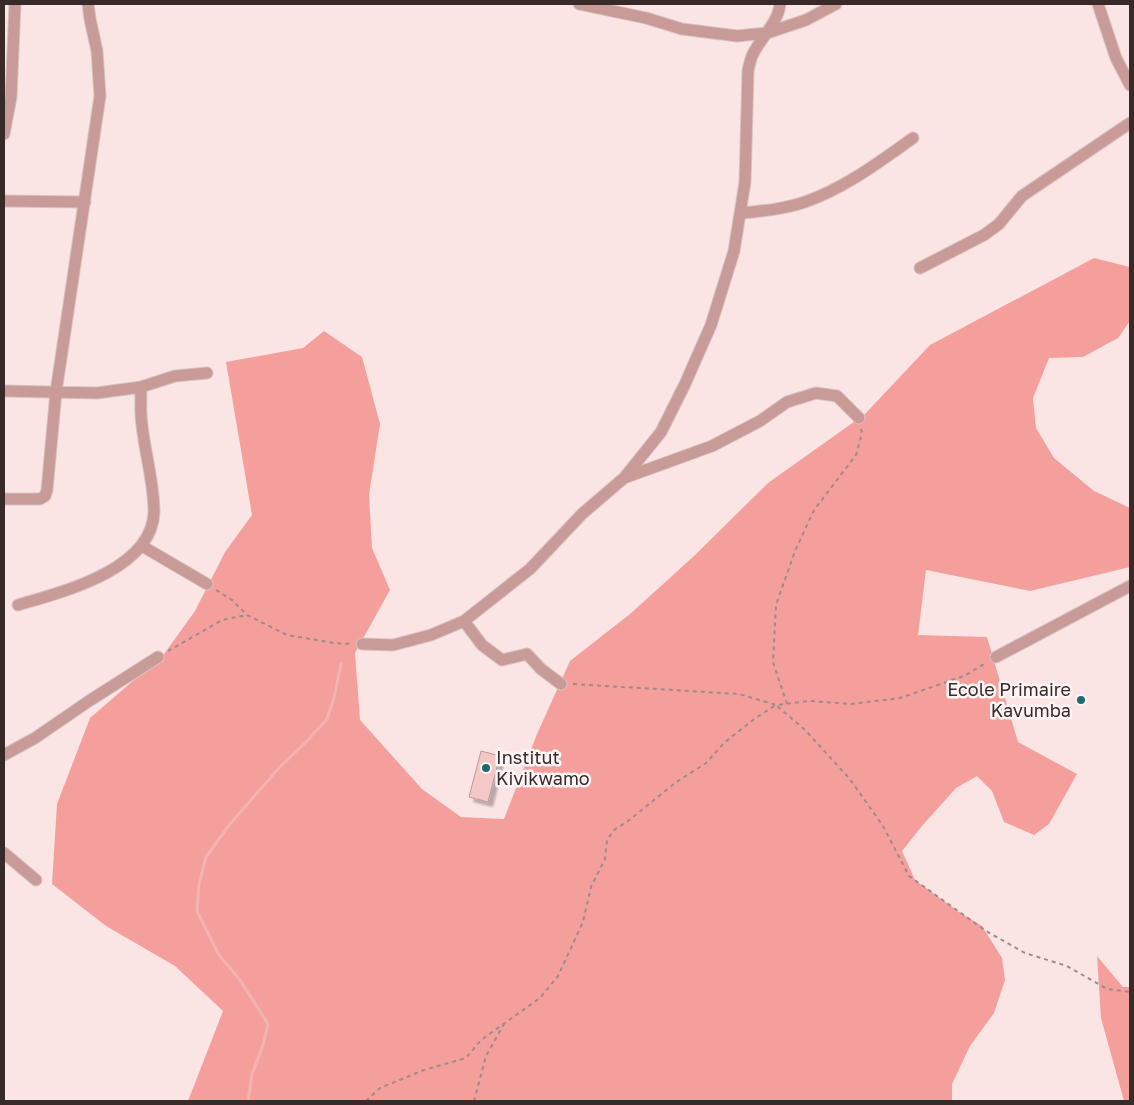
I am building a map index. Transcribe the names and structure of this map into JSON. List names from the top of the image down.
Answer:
{
  "places": ["Ecole Primaire Kavumba", "Institut Kivikwamo"]
}
